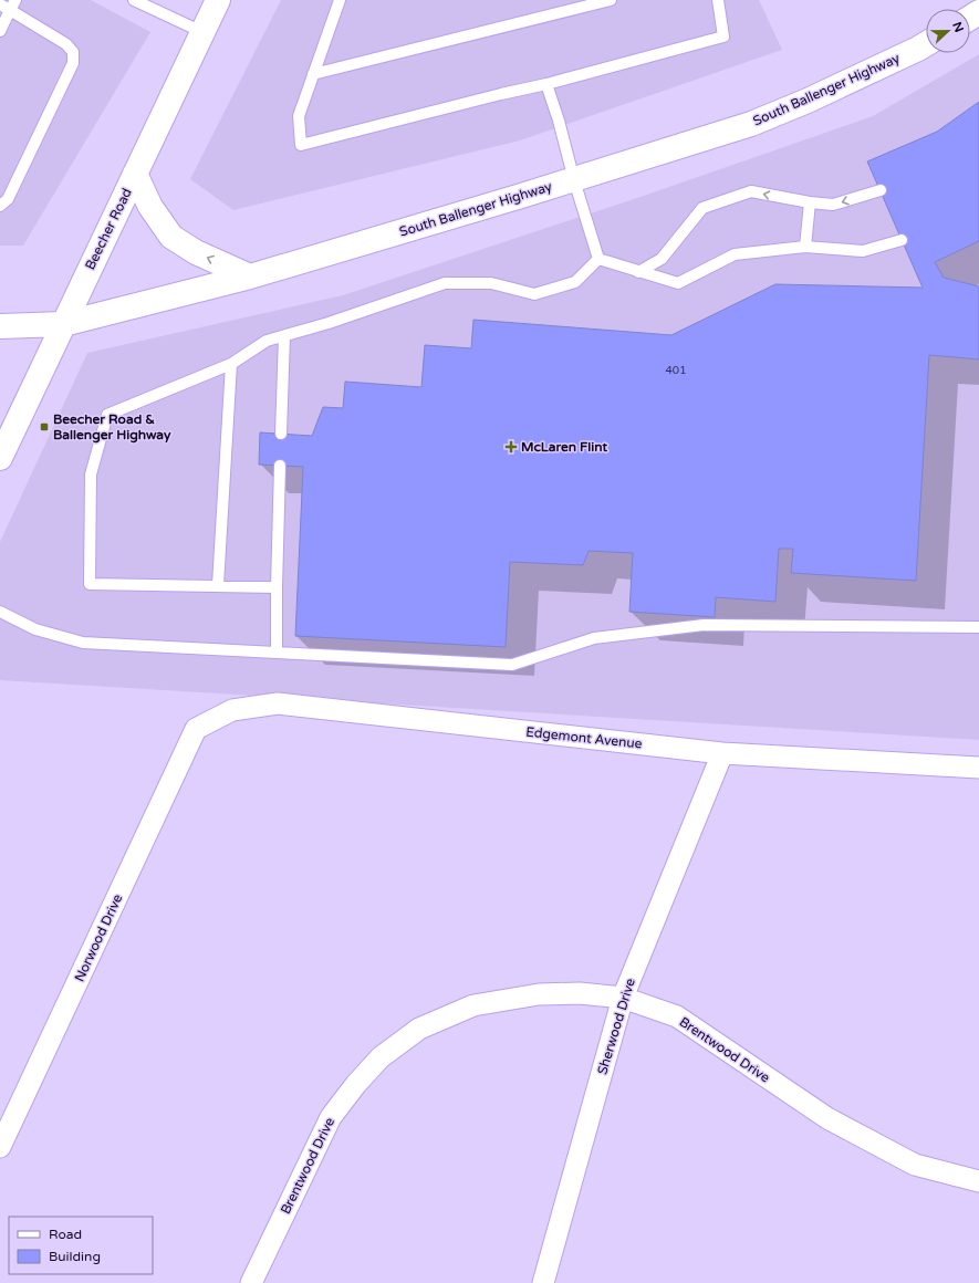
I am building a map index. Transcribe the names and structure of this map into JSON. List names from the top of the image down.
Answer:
{
  "streets": {
    "main road": ["South Ballenger Highway", "Beecher Road"],
    "street": [
      "Edgemont Avenue",
      "Norwood Drive",
      "Sherwood Drive",
      "Brentwood Drive"
    ]
  },
  "crossings": [
    ["South Ballenger Highway", "Beecher Road"],
    ["Edgemont Avenue", "Norwood Drive"],
    ["Edgemont Avenue", "Sherwood Drive"],
    ["Sherwood Drive", "Brentwood Drive"]
  ],
  "places": {
    "transit": ["Beecher Road & Ballenger Highway"],
    "health": ["McLaren Flint"]
  },
  "house_numbers": ["401"],
  "legend": ["Road", "Building"],
  "north": "right"
}
